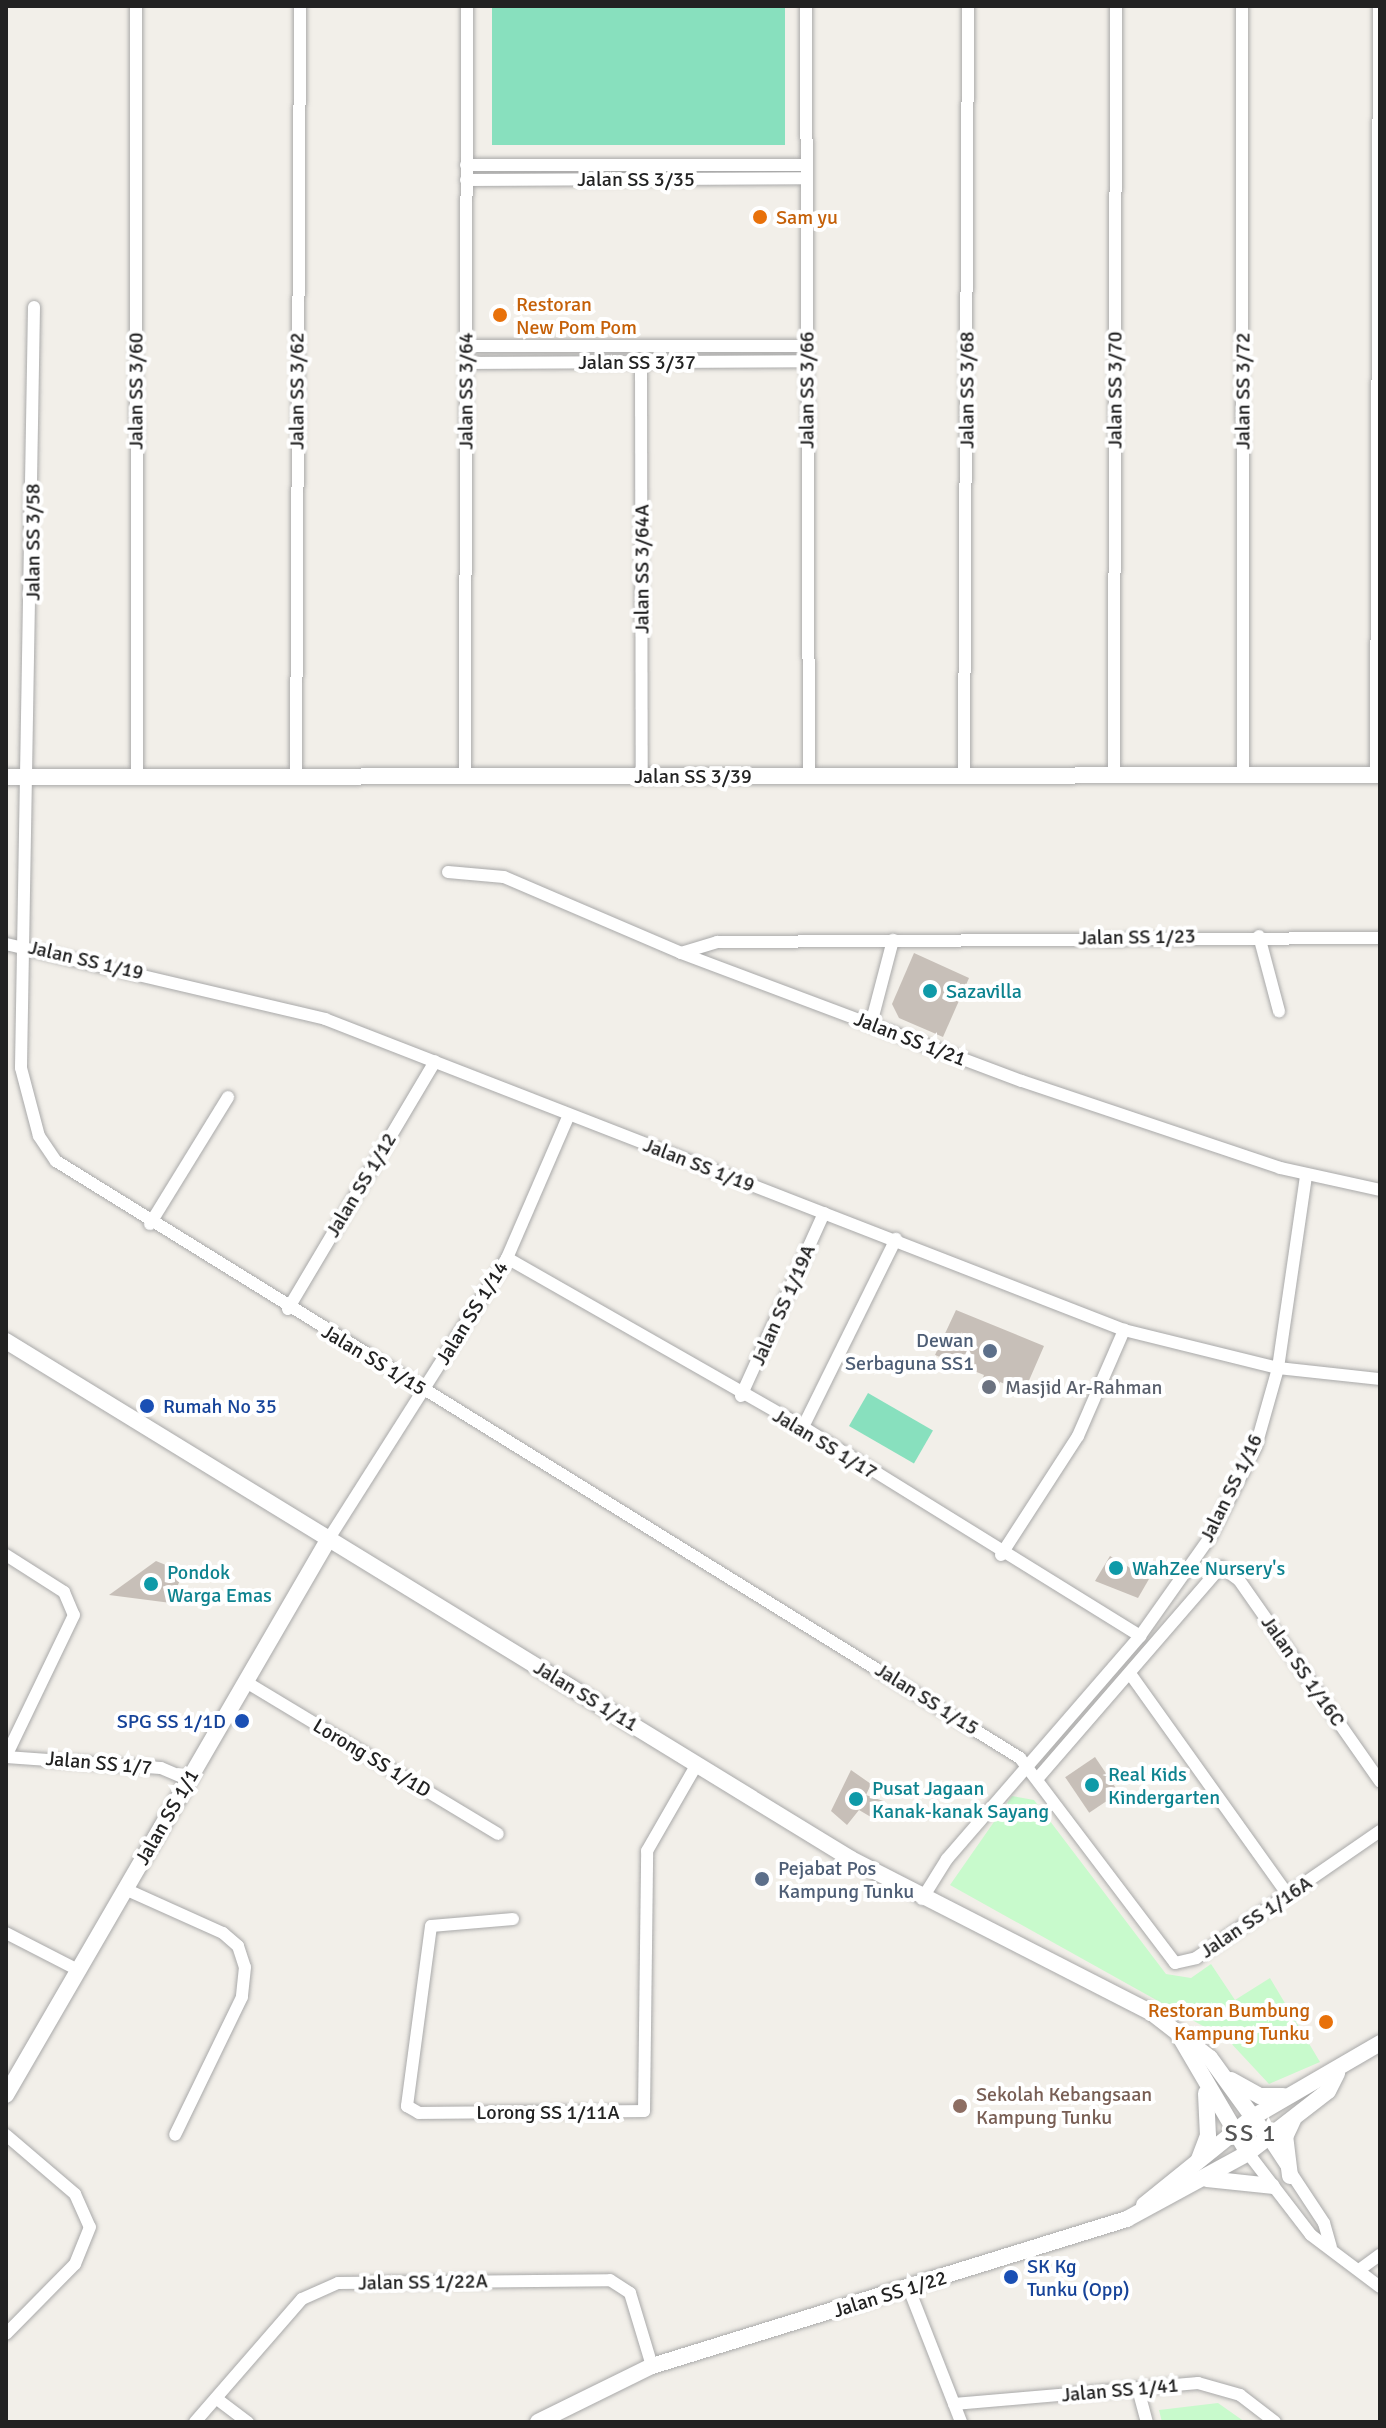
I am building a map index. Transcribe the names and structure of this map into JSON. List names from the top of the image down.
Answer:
{
  "streets": {
    "street": [
      "Jalan SS 3/35",
      "Jalan SS 3/37",
      "Jalan SS 3/66",
      "Jalan SS 3/68",
      "Jalan SS 3/70",
      "Jalan SS 3/60",
      "Jalan SS 3/62",
      "Jalan SS 3/64",
      "Jalan SS 3/72",
      "Jalan SS 3/58",
      "Jalan SS 3/64A",
      "Jalan SS 3/39",
      "Jalan SS 1/23",
      "Jalan SS 1/19",
      "Jalan SS 1/21",
      "Jalan SS 1/12",
      "Jalan SS 1/19A",
      "Jalan SS 1/14",
      "Jalan SS 1/15",
      "Jalan SS 1/17",
      "Jalan SS 1/16",
      "Jalan SS 1/16C",
      "Jalan SS 1/11",
      "Lorong SS 1/1D",
      "Jalan SS 1/7",
      "Jalan SS 1/1",
      "Jalan SS 1/16A",
      "Lorong SS 1/11A",
      "Jalan SS 1/22A",
      "Jalan SS 1/22",
      "Jalan SS 1/41"
    ]
  },
  "crossings": [
    ["Jalan SS 3/35", "Jalan SS 3/66"],
    ["Jalan SS 3/35", "Jalan SS 3/64"],
    ["Jalan SS 3/37", "Jalan SS 3/66"],
    ["Jalan SS 3/37", "Jalan SS 3/64"],
    ["Jalan SS 3/37", "Jalan SS 3/64A"],
    ["Jalan SS 3/66", "Jalan SS 3/39"],
    ["Jalan SS 3/68", "Jalan SS 3/39"],
    ["Jalan SS 3/70", "Jalan SS 3/39"],
    ["Jalan SS 3/60", "Jalan SS 3/39"],
    ["Jalan SS 3/62", "Jalan SS 3/39"],
    ["Jalan SS 3/64", "Jalan SS 3/39"],
    ["Jalan SS 3/72", "Jalan SS 3/39"],
    ["Jalan SS 3/58", "Jalan SS 3/39"],
    ["Jalan SS 3/58", "Jalan SS 1/15"],
    ["Jalan SS 3/64A", "Jalan SS 3/39"],
    ["Jalan SS 3/39", "Jalan SS 1/15"],
    ["Jalan SS 1/23", "Jalan SS 1/21"],
    ["Jalan SS 1/19", "Jalan SS 1/12"],
    ["Jalan SS 1/19", "Jalan SS 1/19A"],
    ["Jalan SS 1/19", "Jalan SS 1/14"],
    ["Jalan SS 1/19", "Jalan SS 1/15"],
    ["Jalan SS 1/19", "Jalan SS 1/16"],
    ["Jalan SS 1/21", "Jalan SS 1/16"],
    ["Jalan SS 1/12", "Jalan SS 1/15"],
    ["Jalan SS 1/19A", "Jalan SS 1/17"],
    ["Jalan SS 1/14", "Jalan SS 1/15"],
    ["Jalan SS 1/14", "Jalan SS 1/17"],
    ["Jalan SS 1/14", "Jalan SS 1/11"],
    ["Jalan SS 1/14", "Jalan SS 1/1"],
    ["Jalan SS 1/15", "Jalan SS 1/16"],
    ["Jalan SS 1/15", "Jalan SS 1/16A"],
    ["Jalan SS 1/17", "Jalan SS 1/16"],
    ["Jalan SS 1/16", "Jalan SS 1/16C"],
    ["Jalan SS 1/16", "Jalan SS 1/11"],
    ["Jalan SS 1/16", "Jalan SS 1/16A"],
    ["Jalan SS 1/11", "Jalan SS 1/1"],
    ["Jalan SS 1/11", "Lorong SS 1/11A"],
    ["Jalan SS 1/11", "Jalan SS 1/22"],
    ["Lorong SS 1/1D", "Jalan SS 1/1"],
    ["Jalan SS 1/7", "Jalan SS 1/1"],
    ["Jalan SS 1/22A", "Jalan SS 1/22"]
  ],
  "districts": ["SS 1"],
  "places": [
    "Sam yu",
    "Restoran New Pom Pom",
    "Sazavilla",
    "Dewan Serbaguna SS1",
    "Masjid Ar-Rahman",
    "Rumah No 35",
    "WahZee Nursery's",
    "Pondok Warga Emas",
    "SPG SS 1/1D",
    "Real Kids Kindergarten",
    "Pusat Jagaan Kanak-kanak Sayang",
    "Pejabat Pos Kampung Tunku",
    "Restoran Bumbung Kampung Tunku",
    "Sekolah Kebangsaan Kampung Tunku",
    "SK Kg Tunku (Opp)"
  ]
}
